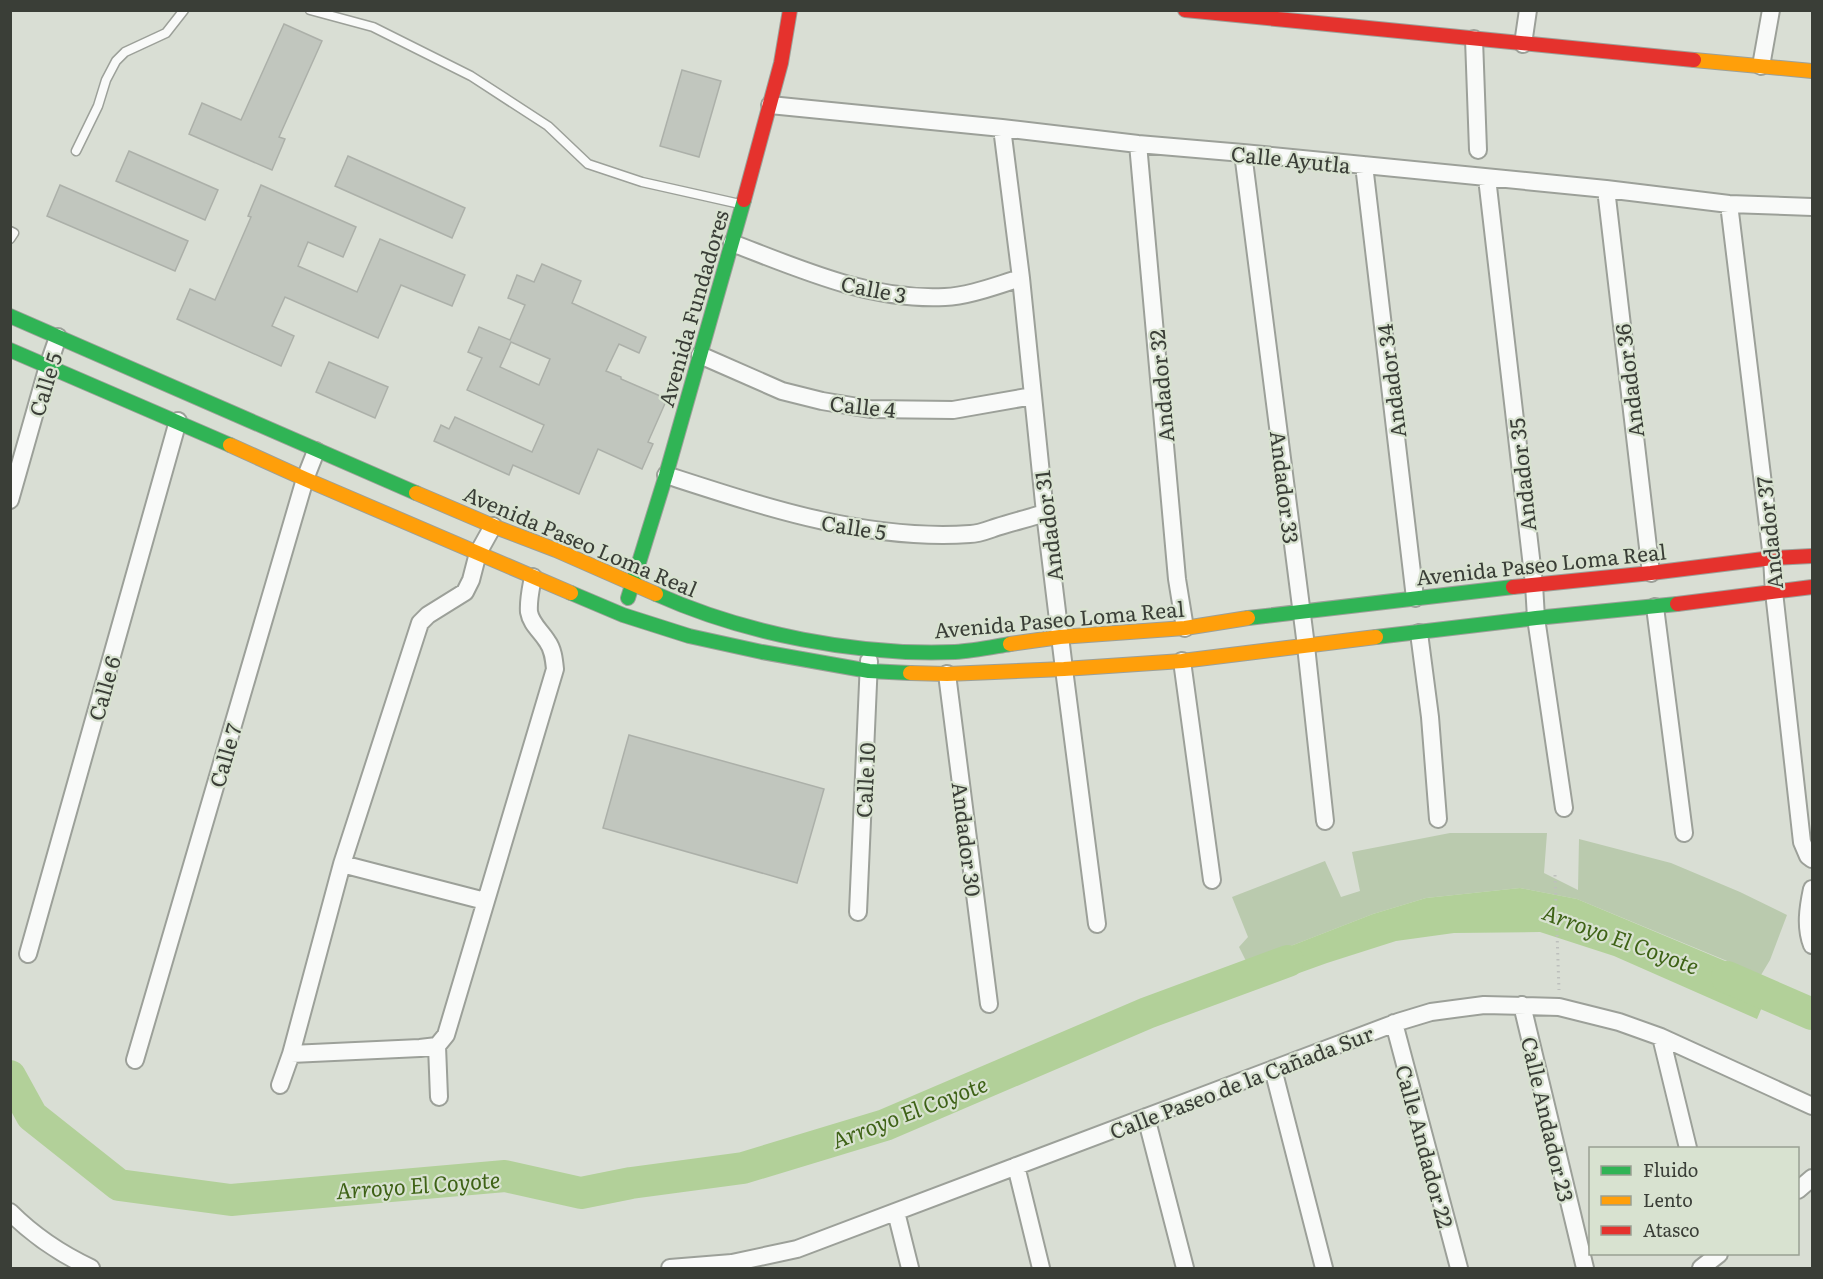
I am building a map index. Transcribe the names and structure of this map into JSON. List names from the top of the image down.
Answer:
{
  "streets": {
    "street": [
      "Calle Ayutla",
      "Calle 3",
      "Avenida Fundadores",
      "Andador 34",
      "Andador 36",
      "Calle 5",
      "Andador 32",
      "Calle 4",
      "Andador 35",
      "Andador 33",
      "Andador 31",
      "Andador 37",
      "Avenida Paseo Loma Real",
      "Calle 6",
      "Calle 7",
      "Calle 10",
      "Andador 30",
      "Calle Paseo de la Cañada Sur",
      "Calle Andador 23",
      "Calle Andador 22"
    ]
  },
  "crossings": [
    ["Calle Ayutla", "Avenida Fundadores"],
    ["Calle Ayutla", "Andador 34"],
    ["Calle Ayutla", "Andador 36"],
    ["Calle Ayutla", "Andador 32"],
    ["Calle Ayutla", "Andador 35"],
    ["Calle Ayutla", "Andador 33"],
    ["Calle Ayutla", "Andador 31"],
    ["Calle Ayutla", "Andador 37"],
    ["Calle 3", "Avenida Fundadores"],
    ["Calle 3", "Andador 31"],
    ["Avenida Fundadores", "Calle 5"],
    ["Avenida Fundadores", "Calle 4"],
    ["Avenida Fundadores", "Avenida Paseo Loma Real"],
    ["Andador 34", "Avenida Paseo Loma Real"],
    ["Andador 36", "Avenida Paseo Loma Real"],
    ["Calle 5", "Andador 31"],
    ["Calle 5", "Avenida Paseo Loma Real"],
    ["Andador 32", "Avenida Paseo Loma Real"],
    ["Calle 4", "Andador 31"],
    ["Andador 35", "Avenida Paseo Loma Real"],
    ["Andador 33", "Avenida Paseo Loma Real"],
    ["Andador 31", "Avenida Paseo Loma Real"],
    ["Andador 37", "Avenida Paseo Loma Real"],
    ["Avenida Paseo Loma Real", "Calle 7"],
    ["Avenida Paseo Loma Real", "Calle 10"],
    ["Calle Paseo de la Cañada Sur", "Calle Andador 23"],
    ["Calle Paseo de la Cañada Sur", "Calle Andador 22"]
  ],
  "water": ["Arroyo El Coyote"],
  "legend": ["Fluido", "Lento", "Atasco"]
}
